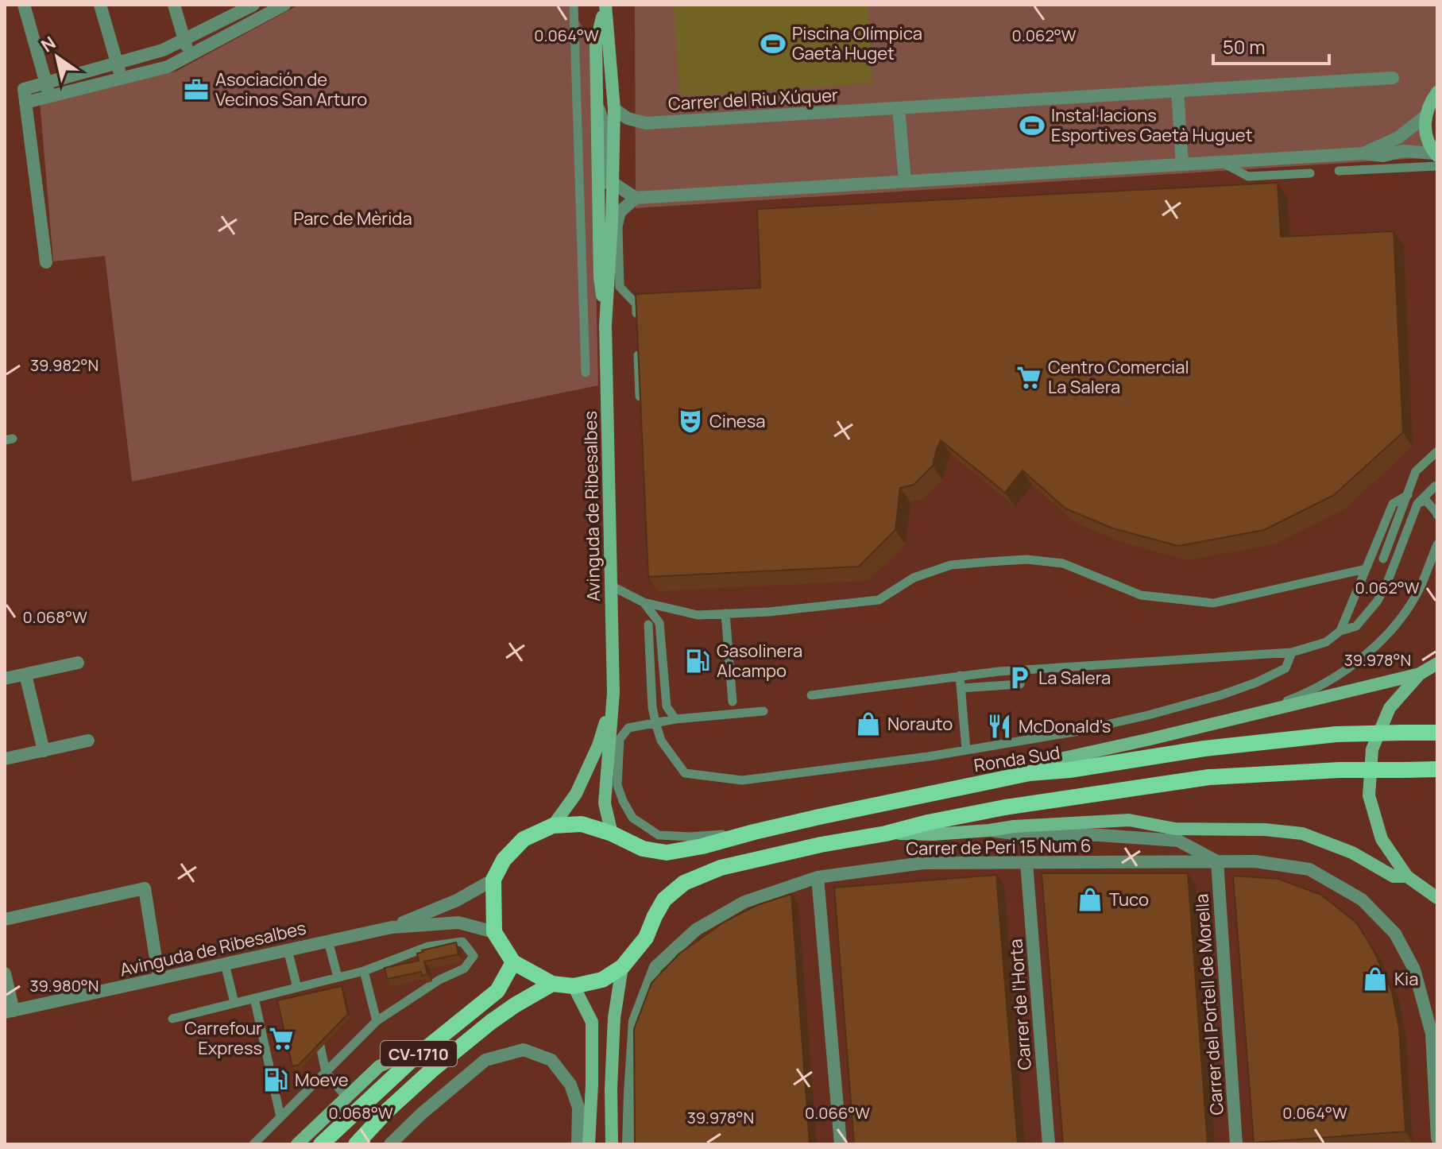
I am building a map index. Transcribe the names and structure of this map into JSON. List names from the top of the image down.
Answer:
{
  "streets": {
    "main road": ["Ronda Sud", "CV-1710"],
    "street": [
      "Carrer del Riu Xúquer",
      "Avinguda de Ribesalbes",
      "Carrer de Peri 15 Num 6",
      "Carrer de l'Horta",
      "Carrer del Portell de Morella"
    ]
  },
  "crossings": [
    ["Carrer del Riu Xúquer", "Avinguda de Ribesalbes"],
    ["Avinguda de Ribesalbes", "Ronda Sud"],
    ["Carrer de Peri 15 Num 6", "Carrer de l'Horta"],
    ["Carrer de Peri 15 Num 6", "Carrer del Portell de Morella"]
  ],
  "parks": ["Parc de Mèrida"],
  "places": {
    "sports": ["Piscina Olímpica Gaetà Huget", "Instal·lacions Esportives Gaetà Huguet"],
    "office": ["Asociación de Vecinos San Arturo"],
    "supermarket": ["Centro Comercial La Salera", "Carrefour Express"],
    "theatre": ["Cinesa"],
    "fuel station": ["Gasolinera Alcampo", "Moeve"],
    "parking": ["La Salera"],
    "shop": ["Norauto", "Tuco", "Kia"],
    "restaurant": ["McDonald's"]
  },
  "scale_bar": "50 m",
  "north": "top left",
  "coordinates": [
    "0.064°W",
    "0.062°W",
    "39.982°N",
    "0.068°W",
    "39.978°N",
    "39.980°N",
    "0.066°W"
  ]
}
